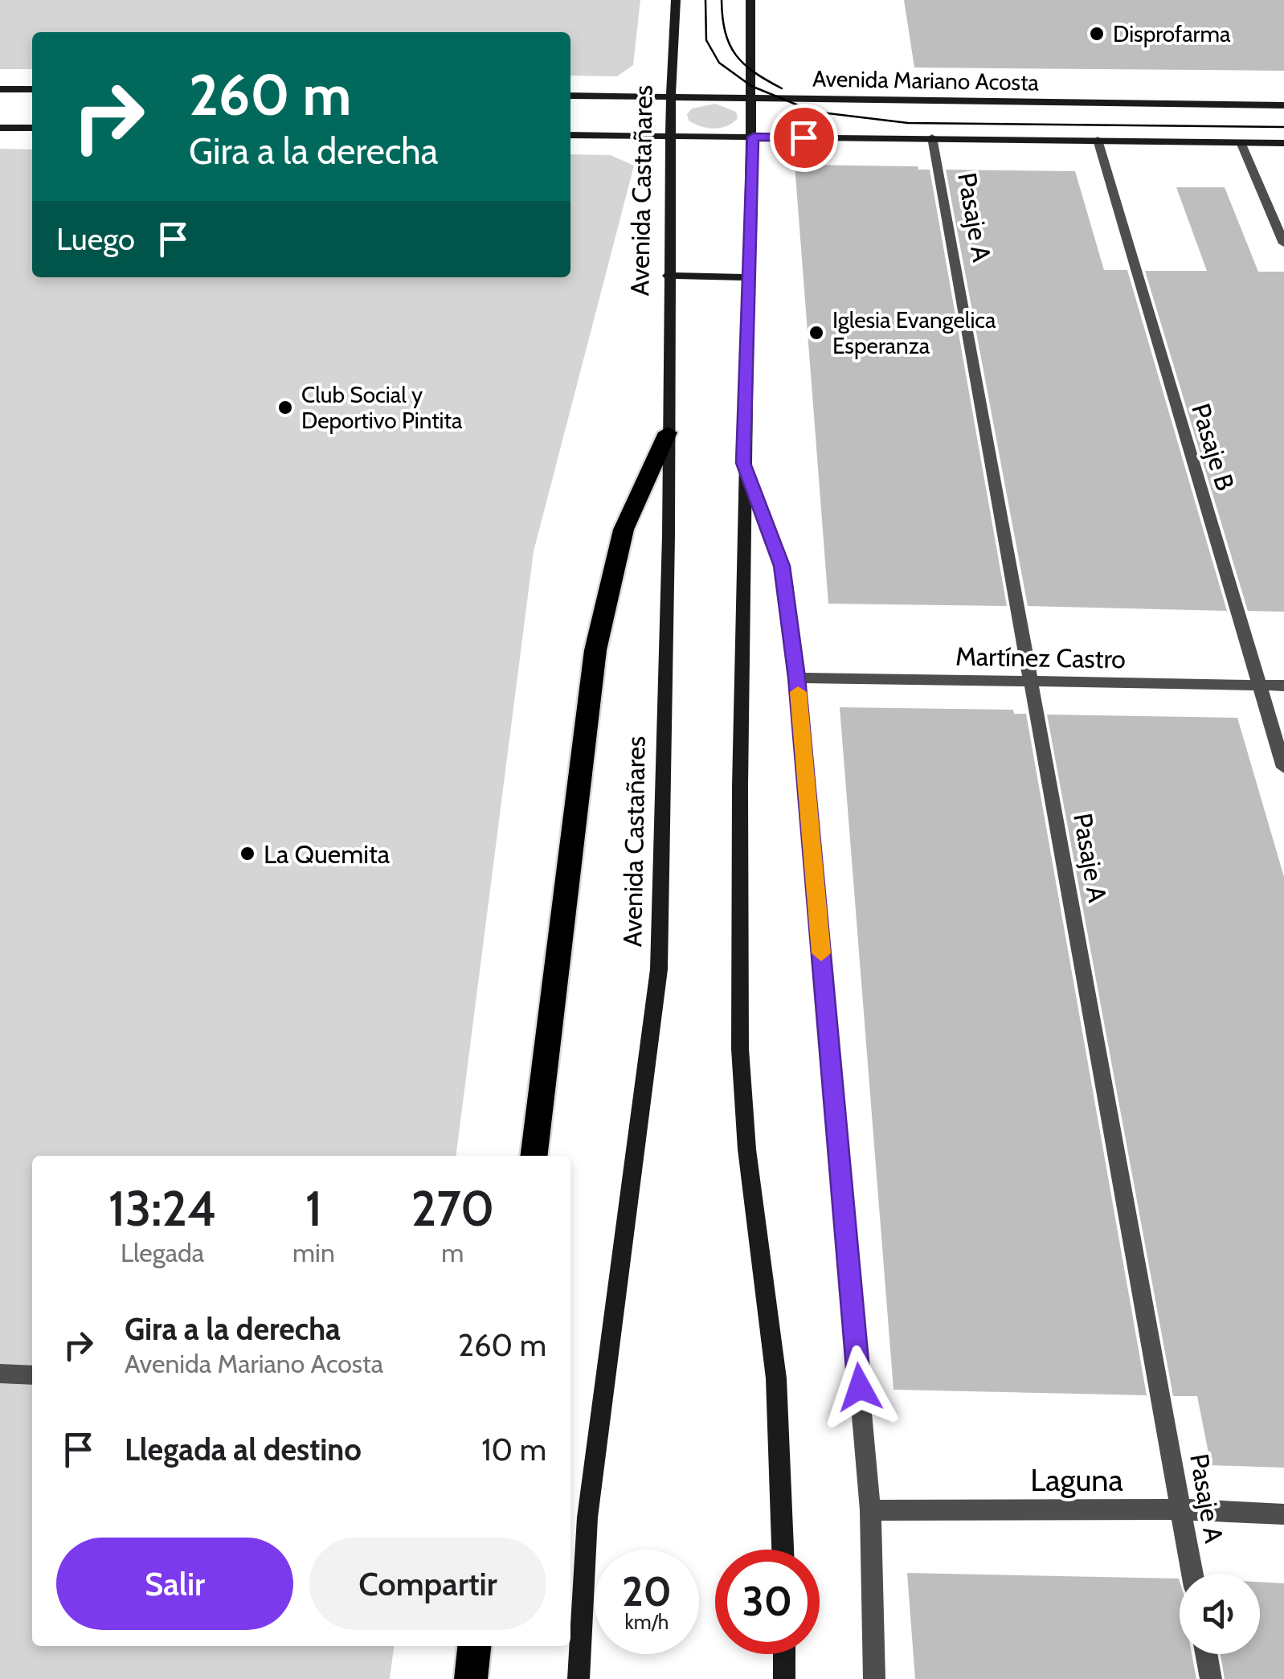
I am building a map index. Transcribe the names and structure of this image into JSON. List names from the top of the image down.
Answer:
{
  "streets": {
    "main road": ["Avenida Mariano Acosta", "Avenida Castañares"],
    "street": [
      "Pasaje A",
      "Pasaje B",
      "Martínez Castro",
      "Laguna"
    ]
  },
  "crossings": [
    ["Avenida Mariano Acosta", "Avenida Castañares"],
    ["Pasaje A", "Martínez Castro"],
    ["Pasaje A", "Laguna"],
    ["Pasaje B", "Martínez Castro"]
  ],
  "places": [
    "Disprofarma",
    "Iglesia Evangelica Esperanza",
    "Club Social y Deportivo Pintita",
    "La Quemita"
  ],
  "page": {
    "turn": ["260 m", "Gira a la derecha"],
    "then": "Luego",
    "eta": [
      "13:24",
      "Llegada",
      "1",
      "min",
      "270",
      "m"
    ],
    "list": [
      {
        "name": "Gira a la derecha",
        "note": "Avenida Mariano Acosta",
        "value": "260 m"
      },
      {
        "name": "Llegada al destino",
        "value": "10 m"
      }
    ],
    "buttons": ["Salir", "Compartir"],
    "speed": "20 km/h",
    "limit": "30"
  }
}
